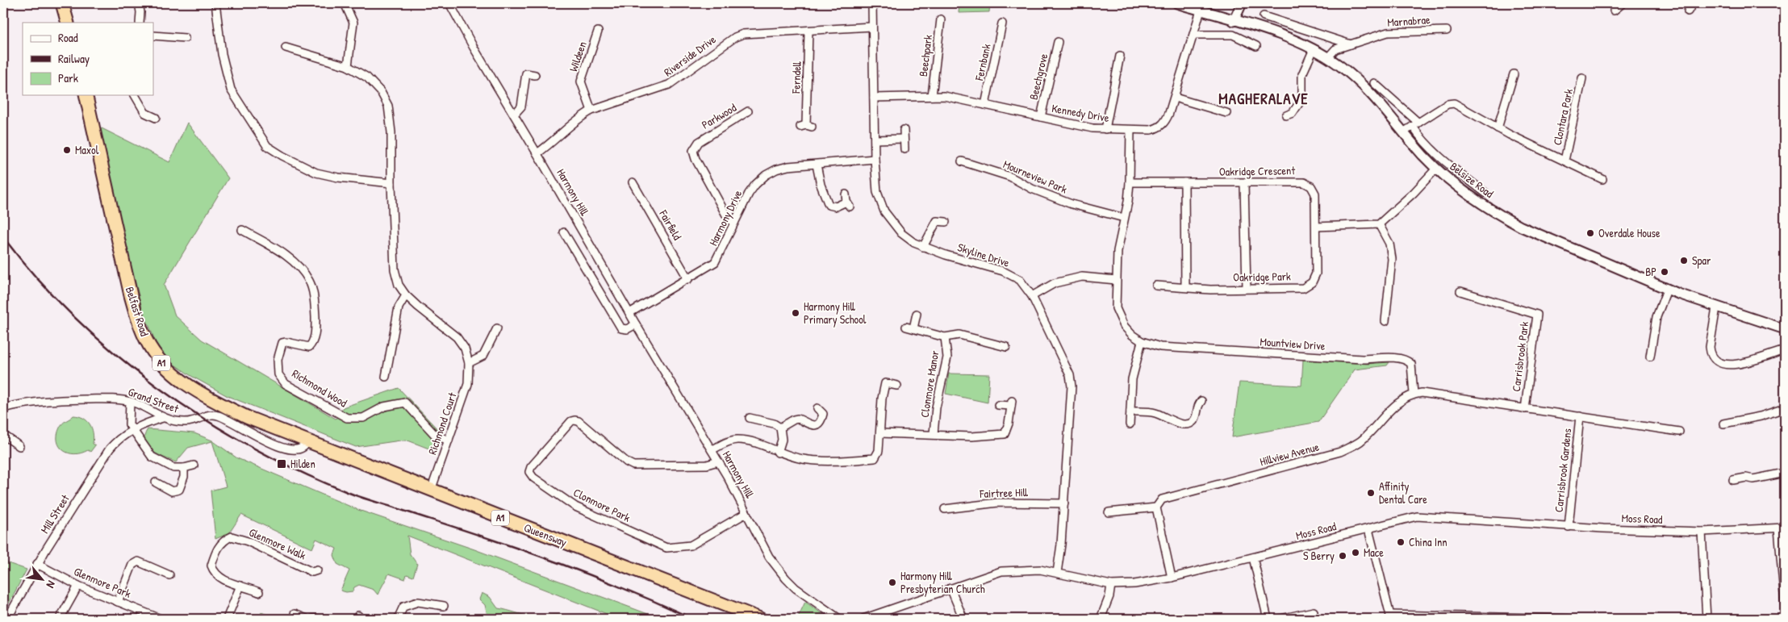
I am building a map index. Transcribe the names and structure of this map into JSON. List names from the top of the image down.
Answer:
{
  "streets": {
    "highway": ["Belfast Road", "A1", "Queensway"],
    "street": [
      "Marnabrae",
      "Riverside Drive",
      "Beechpark",
      "Wildeen",
      "Fernbank",
      "Beechgrove",
      "Ferndell",
      "Kennedy Drive",
      "Parkwood",
      "Clontara Park",
      "Oakridge Crescent",
      "Mourneview Park",
      "Belsize Road",
      "Harmony Hill",
      "Harmony Drive",
      "Fairfield",
      "Skyline Drive",
      "Oakridge Park",
      "Mountview Drive",
      "Carrisbrook Park",
      "Clonmore Manor",
      "Richmond Wood",
      "Grand Street",
      "Richmond Court",
      "Hillview Avenue",
      "Carrisbrook Gardens",
      "Fairtree Hill",
      "Clonmore Park",
      "Mill Street",
      "Moss Road",
      "Glenmore Walk",
      "Glenmore Park"
    ]
  },
  "crossings": [
    ["Marnabrae", "Belsize Road"],
    ["Riverside Drive", "Wildeen"],
    ["Riverside Drive", "Ferndell"],
    ["Riverside Drive", "Harmony Hill"],
    ["Riverside Drive", "Skyline Drive"],
    ["Beechpark", "Kennedy Drive"],
    ["Fernbank", "Kennedy Drive"],
    ["Beechgrove", "Kennedy Drive"],
    ["Kennedy Drive", "Belsize Road"],
    ["Kennedy Drive", "Skyline Drive"],
    ["Kennedy Drive", "Mountview Drive"],
    ["Parkwood", "Harmony Drive"],
    ["Clontara Park", "Belsize Road"],
    ["Oakridge Crescent", "Oakridge Park"],
    ["Oakridge Crescent", "Mountview Drive"],
    ["Mourneview Park", "Mountview Drive"],
    ["Harmony Hill", "Harmony Drive"],
    ["Harmony Hill", "Clonmore Park"],
    ["Harmony Drive", "Fairfield"],
    ["Harmony Drive", "Skyline Drive"],
    ["Skyline Drive", "Fairtree Hill"],
    ["Skyline Drive", "Moss Road"],
    ["Belfast Road", "Grand Street"],
    ["Belfast Road", "Queensway"],
    ["Mountview Drive", "Hillview Avenue"],
    ["Mountview Drive", "Carrisbrook Gardens"],
    ["Carrisbrook Park", "Carrisbrook Gardens"],
    ["Richmond Wood", "Richmond Court"],
    ["Grand Street", "Mill Street"],
    ["Grand Street", "Queensway"],
    ["Richmond Court", "Queensway"],
    ["Hillview Avenue", "Carrisbrook Gardens"],
    ["Carrisbrook Gardens", "Moss Road"],
    ["Mill Street", "Glenmore Park"]
  ],
  "districts": ["MAGHERALAVE"],
  "places": {
    "other": [
      "Maxol",
      "Overdale House",
      "Spar",
      "BP",
      "Harmony Hill Primary School",
      "Affinity Dental Care",
      "China Inn",
      "Mace",
      "S Berry",
      "Harmony Hill Presbyterian Church"
    ],
    "transit": ["Hilden"]
  },
  "legend": ["Road", "Railway", "Park"],
  "north": "bottom right"
}
